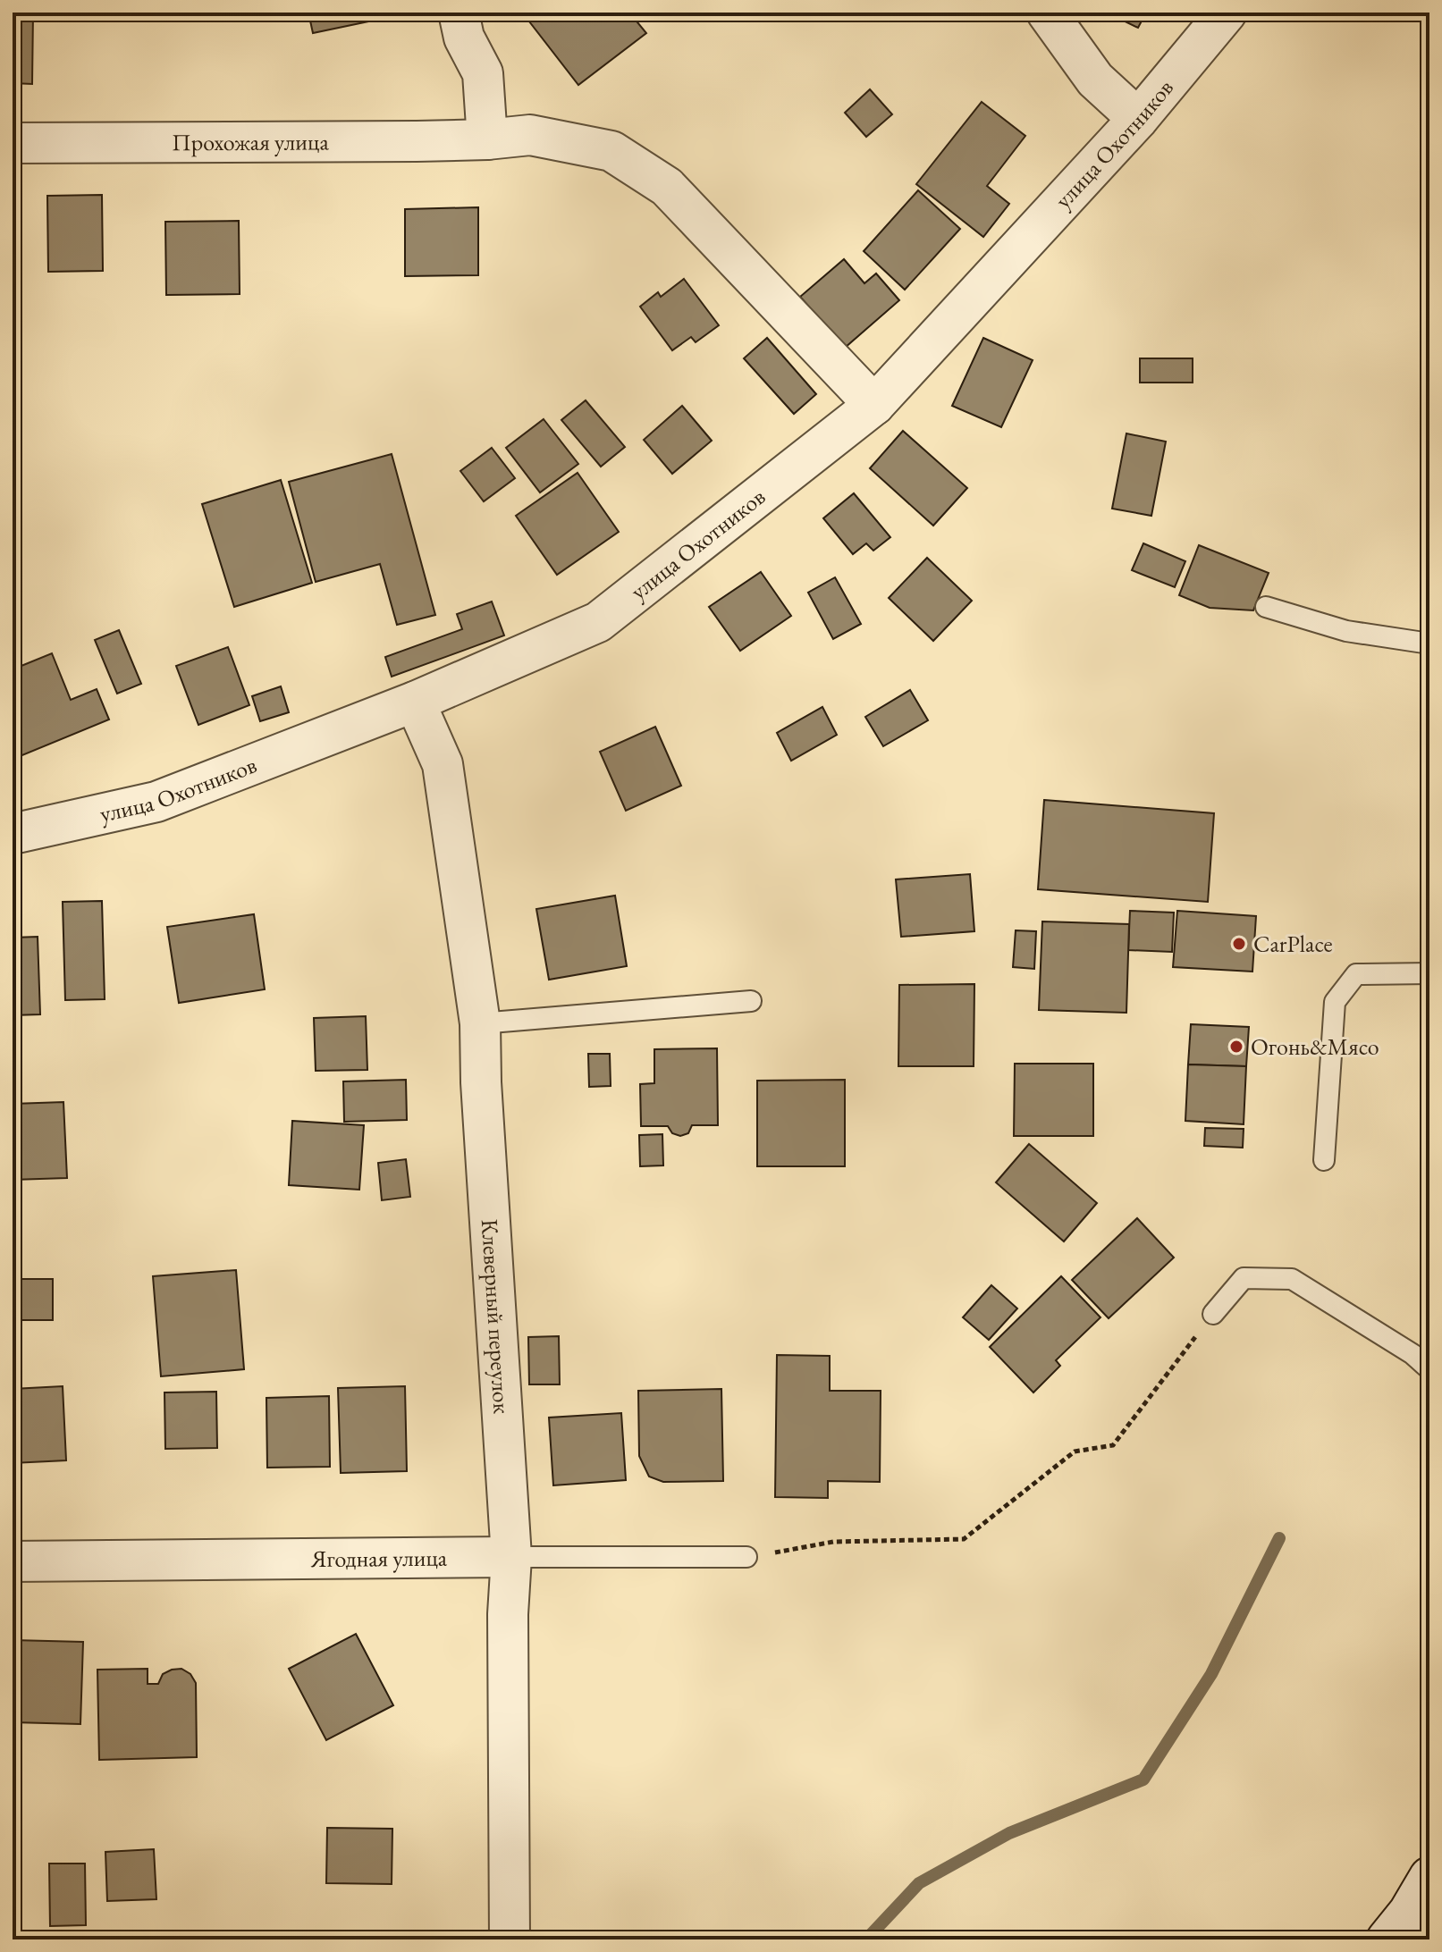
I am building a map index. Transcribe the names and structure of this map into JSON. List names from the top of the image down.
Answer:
{
  "streets": {
    "street": [
      "Прохожая улица",
      "улица Охотников",
      "Клеверный переулок",
      "Ягодная улица"
    ]
  },
  "crossings": [
    ["Прохожая улица", "улица Охотников"],
    ["улица Охотников", "Клеверный переулок"],
    ["Клеверный переулок", "Ягодная улица"]
  ],
  "places": ["CarPlace", "Огонь&Мясо"]
}
